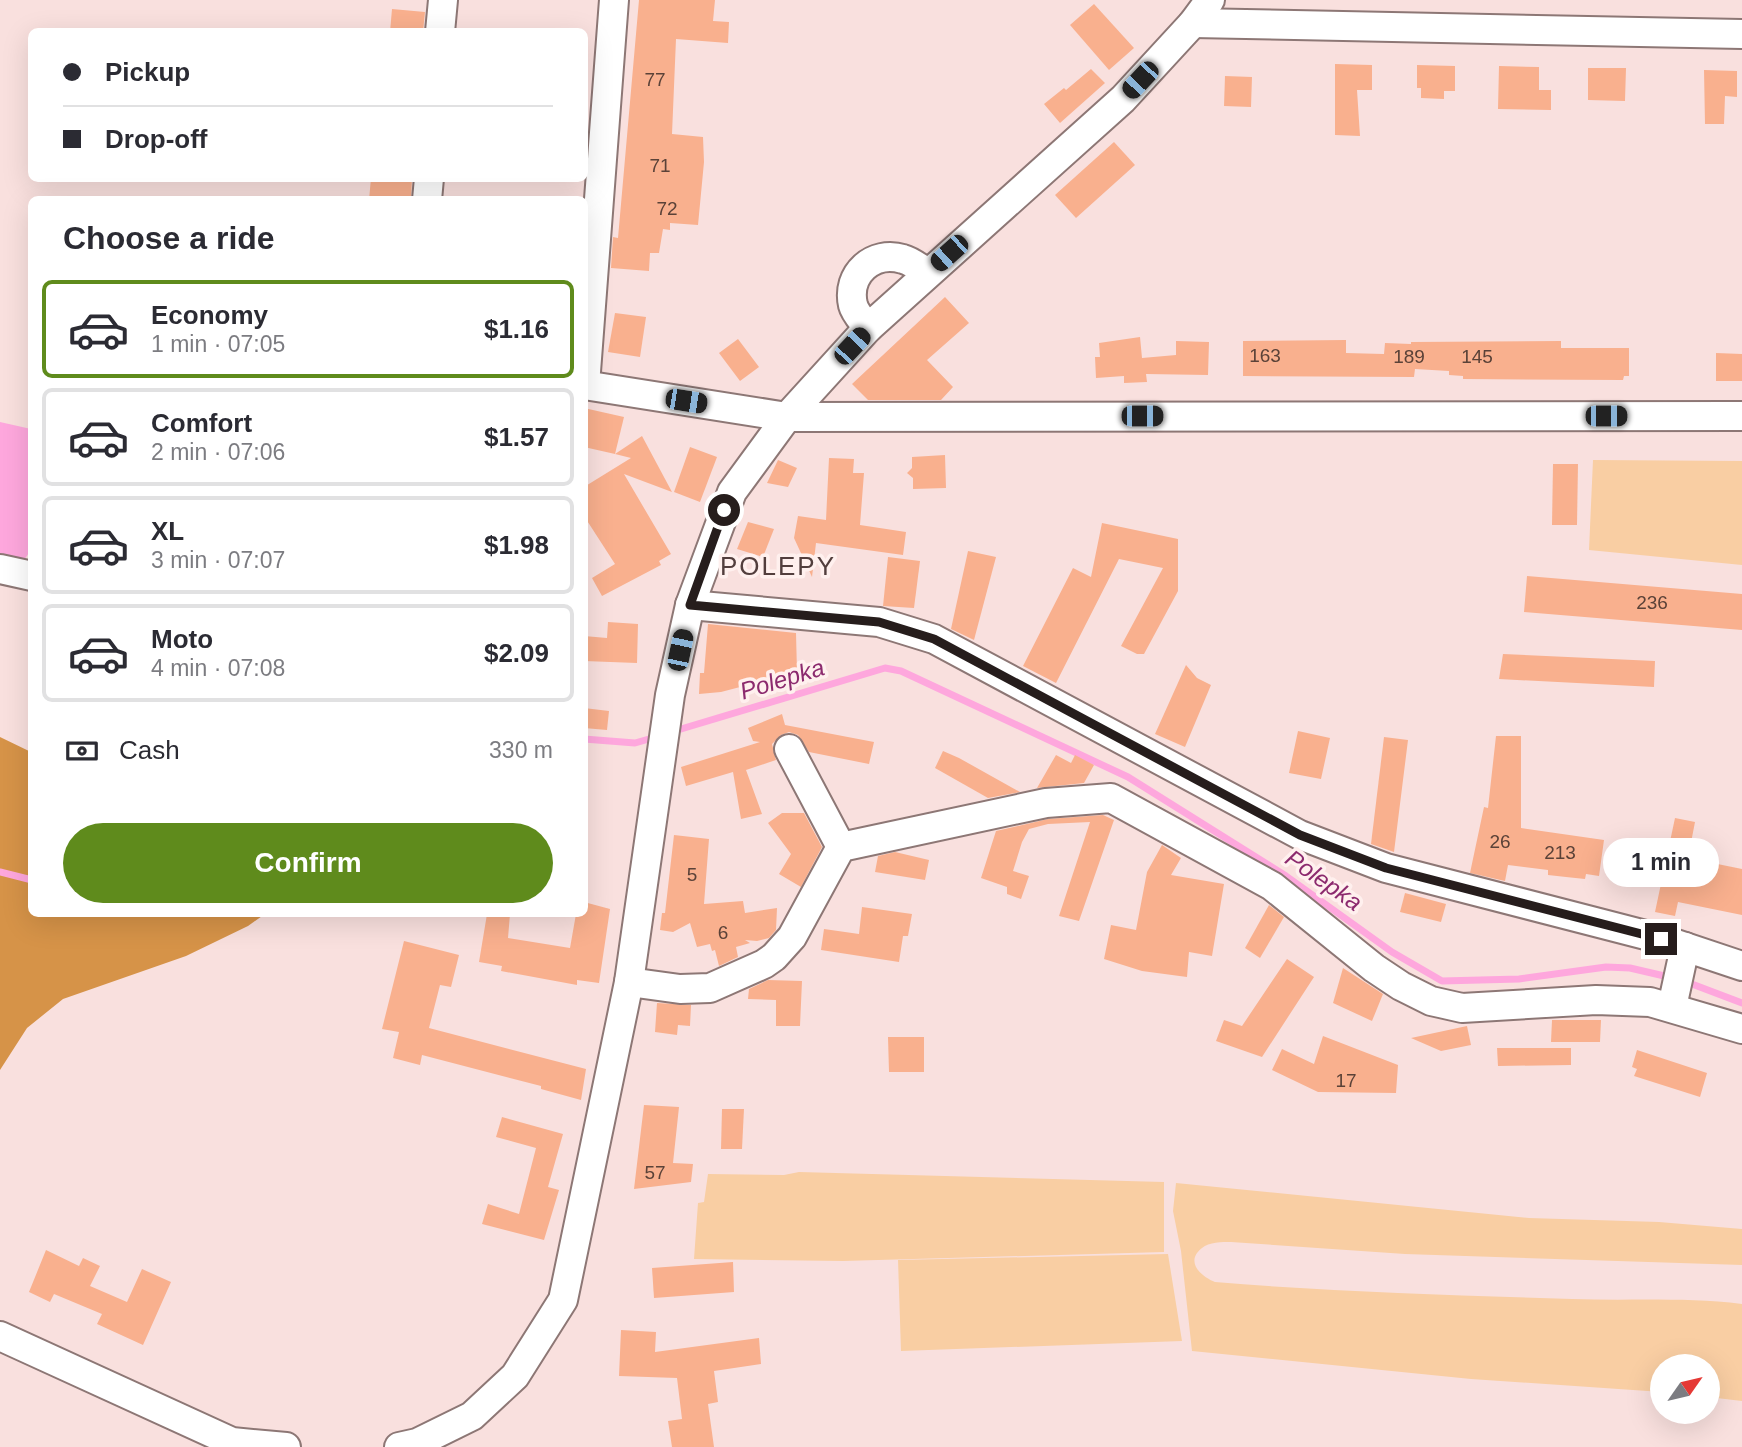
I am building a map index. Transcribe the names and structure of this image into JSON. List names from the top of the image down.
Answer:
{
  "districts": ["POLEPY"],
  "water": ["Polepka"],
  "house_numbers": [
    "77",
    "71",
    "72",
    "163",
    "189",
    "145",
    "236",
    "26",
    "213",
    "5",
    "6",
    "17",
    "57"
  ],
  "north": "top right",
  "page": {
    "banner": ["Pickup", "Drop-off"],
    "heading": "Choose a ride",
    "list": [
      {
        "name": "Economy",
        "note": "1 min · 07:05",
        "value": "$1.16"
      },
      {
        "name": "Comfort",
        "note": "2 min · 07:06",
        "value": "$1.57"
      },
      {
        "name": "XL",
        "note": "3 min · 07:07",
        "value": "$1.98"
      },
      {
        "name": "Moto",
        "note": "4 min · 07:08",
        "value": "$2.09"
      }
    ],
    "pay": ["Cash", "330 m"],
    "buttons": "Confirm",
    "bubble": "1 min"
  }
}
